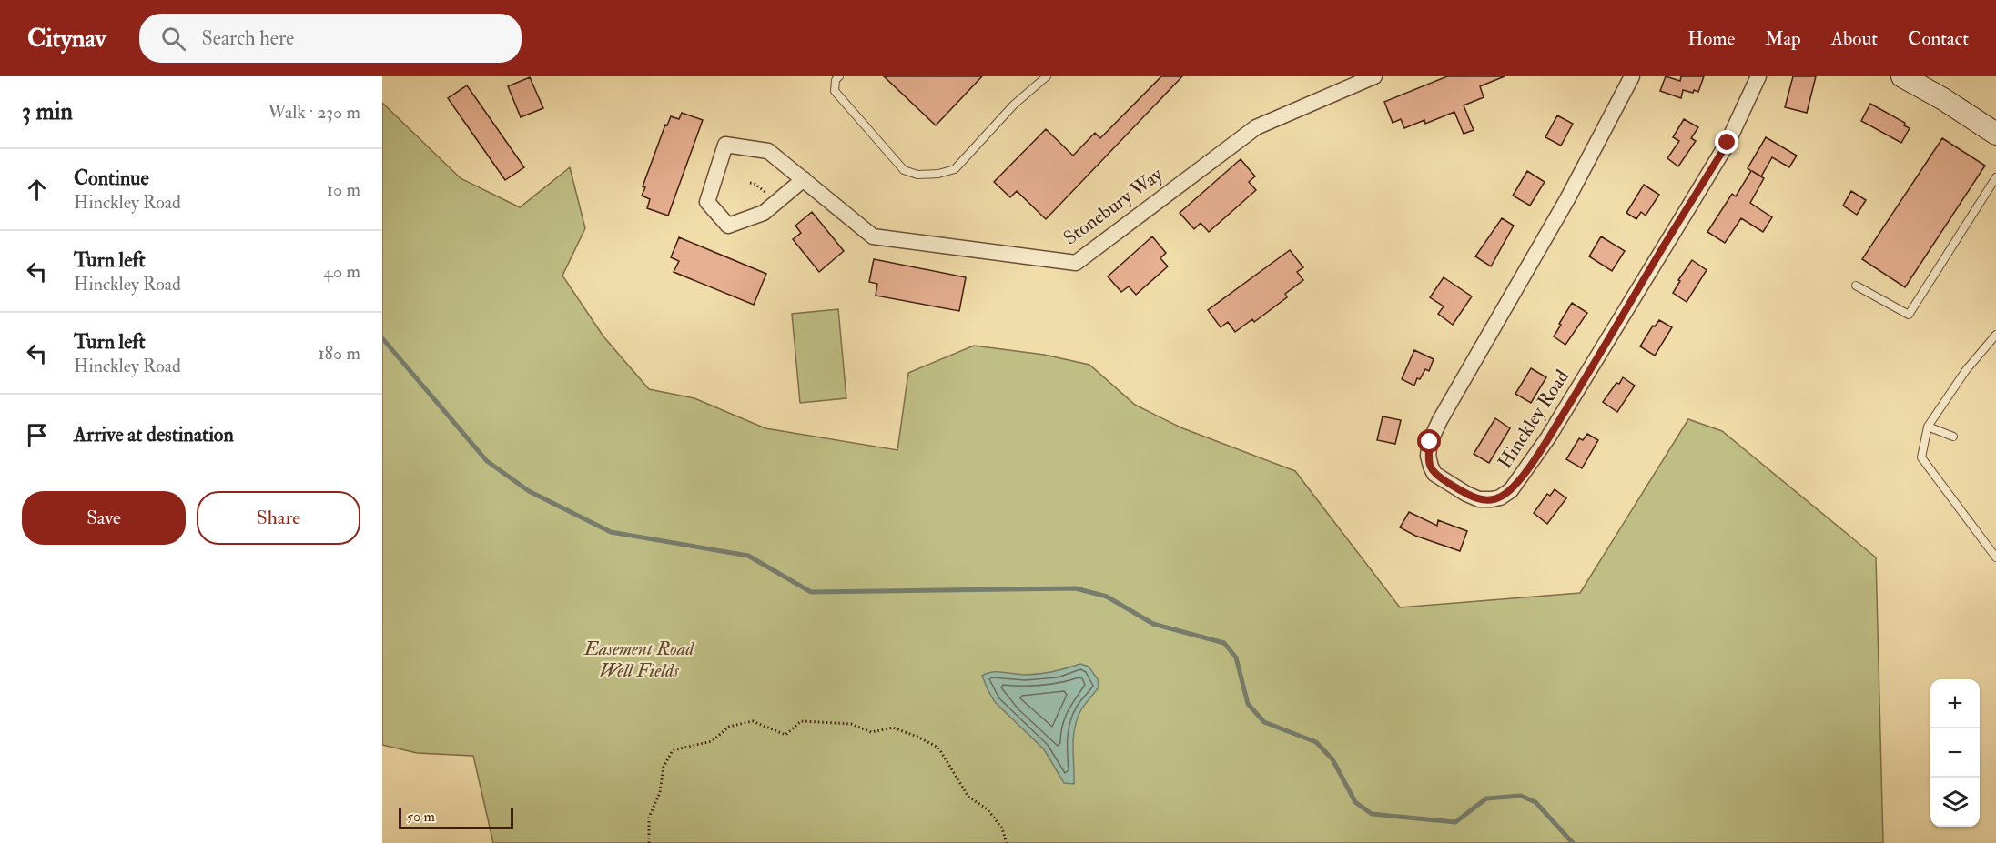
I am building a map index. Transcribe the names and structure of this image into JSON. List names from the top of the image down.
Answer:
{
  "streets": {
    "street": ["Stonebury Way", "Hinckley Road"]
  },
  "parks": ["Easement Road Well Fields"],
  "scale_bar": "50 m",
  "page": {
    "header": "Citynav",
    "search": "Search here",
    "nav": [
      "Home",
      "Map",
      "About",
      "Contact"
    ],
    "heading": ["3 min", "Walk · 230 m"],
    "list": [
      ["Continue", "Hinckley Road", "10 m"],
      ["Turn left", "Hinckley Road", "40 m"],
      ["Turn left", "Hinckley Road", "180 m"],
      "Arrive at destination"
    ],
    "buttons": ["Save", "Share"],
    "map_buttons": ["+", "−"],
    "scale": "50 m"
  }
}
